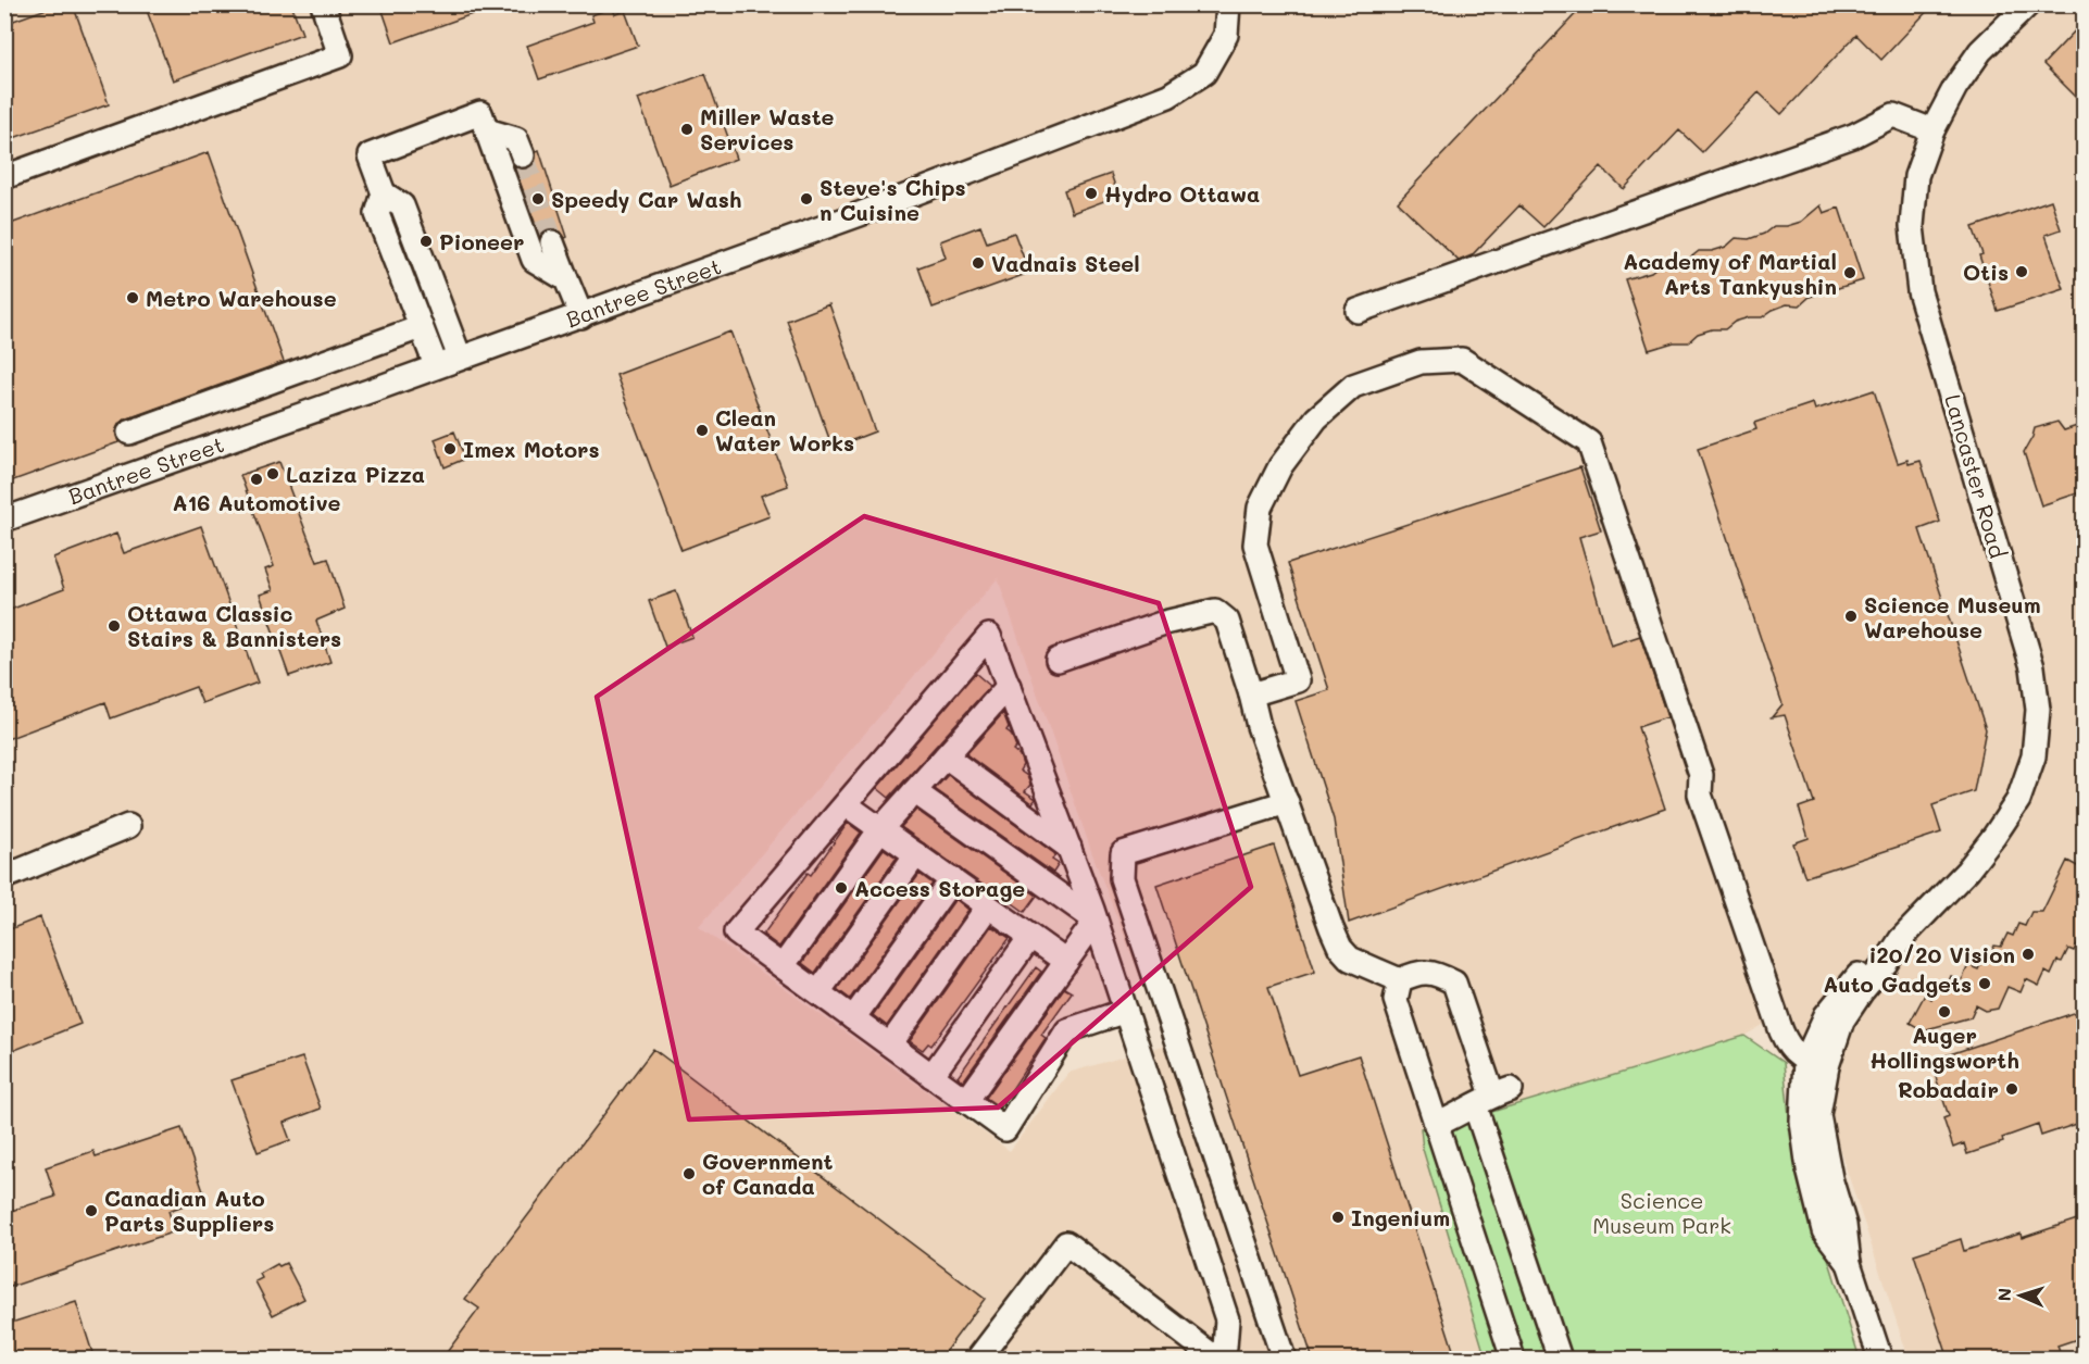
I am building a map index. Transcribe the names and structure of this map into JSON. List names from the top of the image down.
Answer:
{
  "streets": {
    "street": ["Bantree Street", "Lancaster Road"]
  },
  "parks": ["Science Museum Park"],
  "places": [
    "Miller Waste Services",
    "Hydro Ottawa",
    "Speedy Car Wash",
    "Steve's Chips n Cuisine",
    "Pioneer",
    "Vadnais Steel",
    "Otis",
    "Academy of Martial Arts Tankyushin",
    "Metro Warehouse",
    "Clean Water Works",
    "Imex Motors",
    "Laziza Pizza",
    "A16 Automotive",
    "Science Museum Warehouse",
    "Ottawa Classic Stairs & Bannisters",
    "Access Storage",
    "i20/20 Vision",
    "Auto Gadgets",
    "Auger Hollingsworth",
    "Robadair",
    "Government of Canada",
    "Canadian Auto Parts Suppliers",
    "Ingenium"
  ],
  "north": "left"
}
